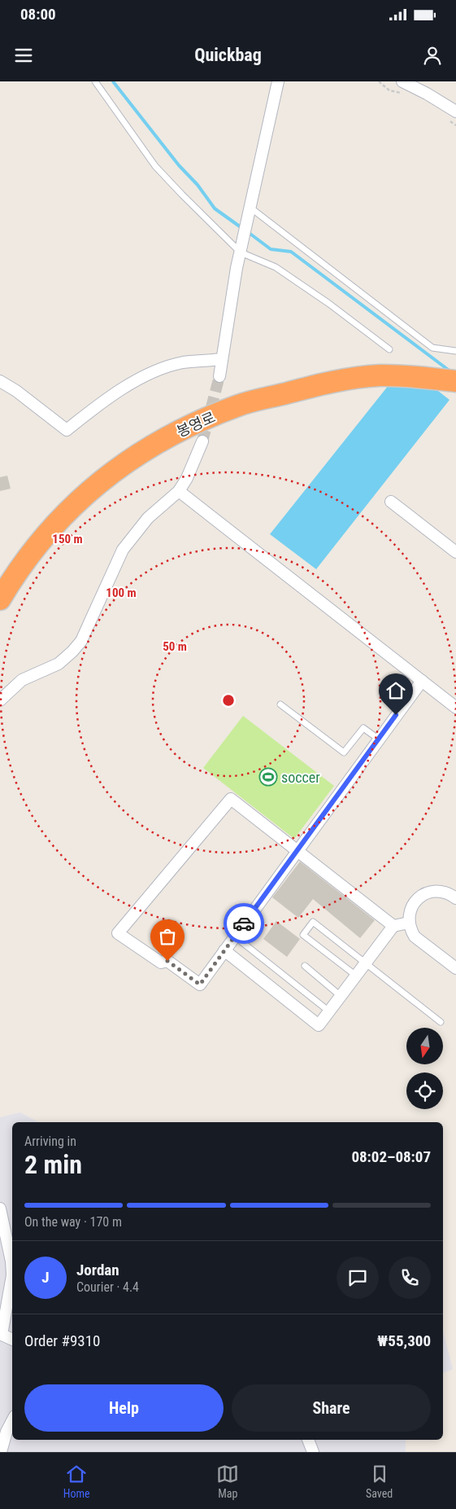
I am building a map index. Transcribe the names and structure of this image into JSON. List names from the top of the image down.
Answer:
{
  "streets": {
    "highway": ["봉영로"]
  },
  "places": {
    "sports": ["soccer"]
  },
  "north": "bottom",
  "page": {
    "status": "08:00",
    "header": "Quickbag",
    "heading": ["2 min", "Arriving in", "08:02–08:07"],
    "panel": [
      "Jordan",
      "Courier · 4.4",
      "Order #9310",
      "₩55,300"
    ],
    "bar": "On the way · 170 m",
    "round": "J",
    "buttons": ["Help", "Share"],
    "tabs": ["Home", "Map", "Saved"]
  },
  "rings": ["150 m", "100 m", "50 m"]
}
